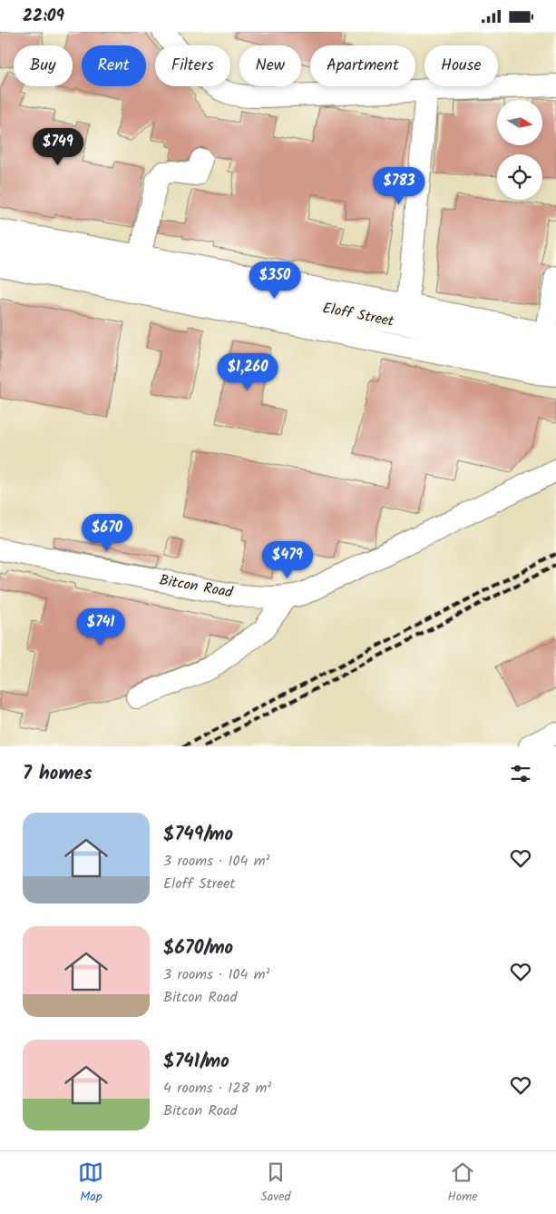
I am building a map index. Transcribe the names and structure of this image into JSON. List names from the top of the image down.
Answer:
{
  "streets": {
    "street": ["Eloff Street", "Bitcon Road"]
  },
  "north": "right",
  "page": {
    "status": "22:09",
    "chip": [
      "Buy",
      "Rent",
      "Filters",
      "New",
      "Apartment",
      "House"
    ],
    "price": [
      "$749",
      "$783",
      "$350",
      "$1,260",
      "$670",
      "$479",
      "$741"
    ],
    "heading": "7 homes",
    "list": [
      {
        "name": "$749/mo",
        "note": "3 rooms · 104 m² · Eloff Street"
      },
      {
        "name": "$670/mo",
        "note": "3 rooms · 104 m² · Bitcon Road"
      },
      {
        "name": "$741/mo",
        "note": "4 rooms · 128 m² · Bitcon Road"
      }
    ],
    "tabs": ["Map", "Saved", "Home"]
  }
}
